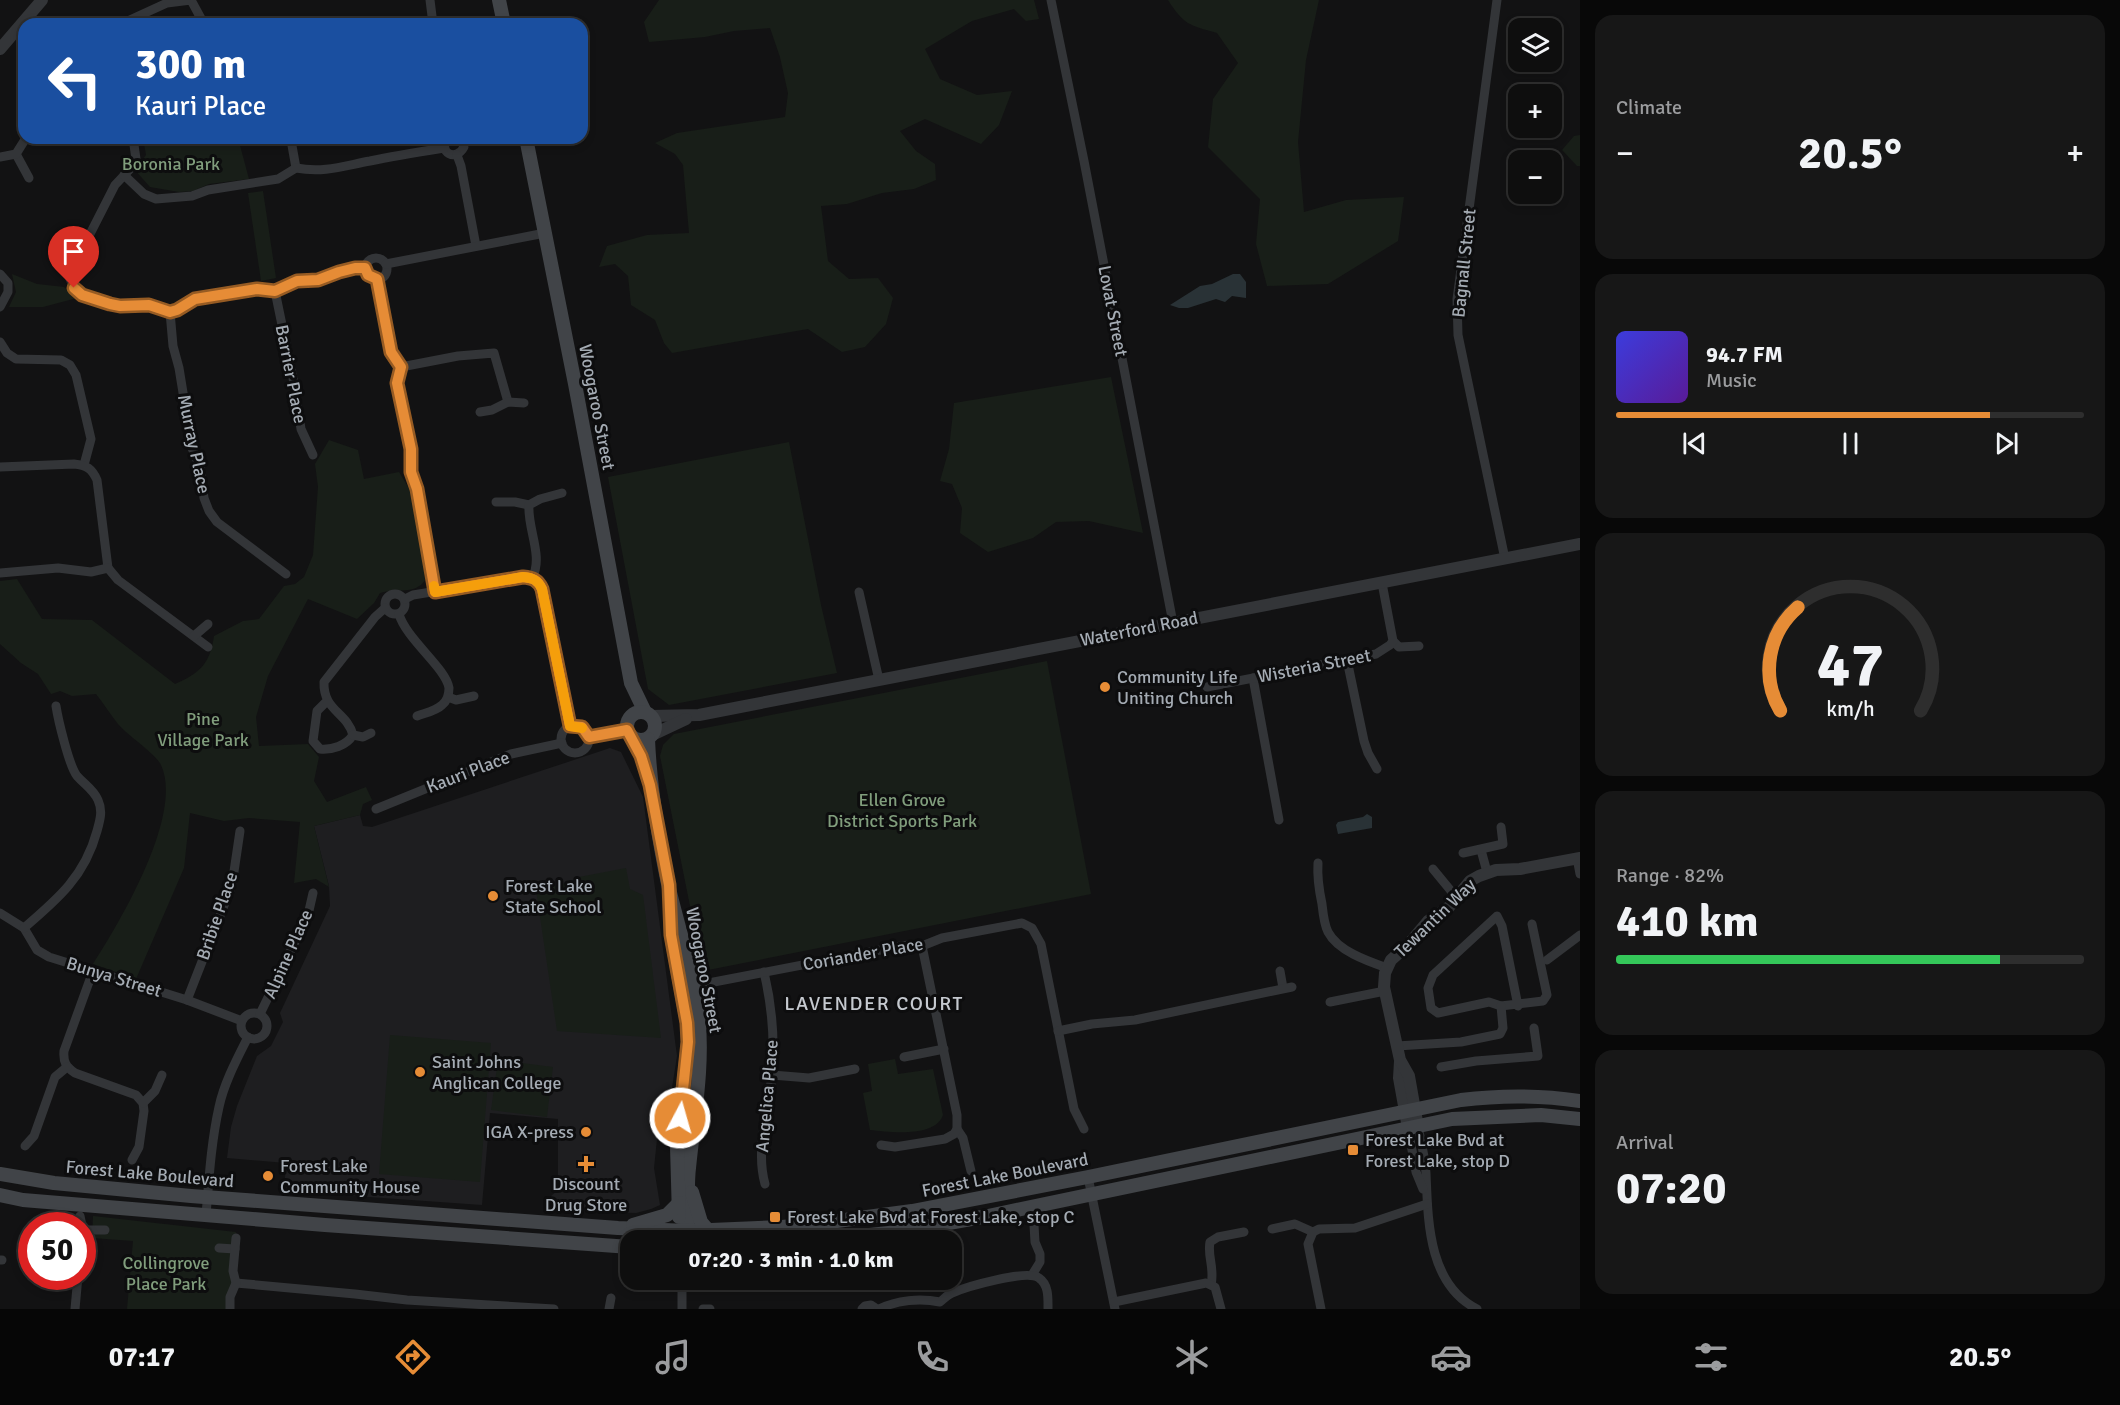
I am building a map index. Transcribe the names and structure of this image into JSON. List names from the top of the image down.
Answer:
{
  "streets": {
    "main road": ["Woogaroo Street", "Forest Lake Boulevard"],
    "street": [
      "Bagnall Street",
      "Lovat Street",
      "Barrier Place",
      "Murray Place",
      "Waterford Road",
      "Wisteria Street",
      "Kauri Place",
      "Bribie Place",
      "Tewantin Way",
      "Alpine Place",
      "Coriander Place",
      "Bunya Street",
      "Angelica Place"
    ]
  },
  "crossings": [
    ["Bagnall Street", "Waterford Road"],
    ["Lovat Street", "Waterford Road"],
    ["Woogaroo Street", "Waterford Road"],
    ["Woogaroo Street", "Coriander Place"],
    ["Waterford Road", "Wisteria Street"],
    ["Bribie Place", "Bunya Street"],
    ["Tewantin Way", "Forest Lake Boulevard"],
    ["Alpine Place", "Bunya Street"],
    ["Coriander Place", "Angelica Place"]
  ],
  "districts": ["LAVENDER COURT"],
  "parks": [
    "Boronia Park",
    "Pine Village Park",
    "Ellen Grove District Sports Park",
    "Collingrove Place Park"
  ],
  "places": {
    "other": [
      "Community Life Uniting Church",
      "Forest Lake State School",
      "Saint Johns Anglican College",
      "IGA X-press",
      "Forest Lake Community House"
    ],
    "transit": ["Forest Lake Bvd at Forest Lake, stop D", "Forest Lake Bvd at Forest Lake, stop C"],
    "health": ["Discount Drug Store"]
  },
  "page": {
    "tile": [
      "Climate",
      ["Range · 82%", "410 km"],
      ["Arrival", "07:20"]
    ],
    "map_buttons": ["+", "−"],
    "turn": ["300 m", "Kauri Place"],
    "heat": ["−", "20.5°", "+"],
    "song": ["94.7 FM", "Music"],
    "limit": "50",
    "trip": "07:20 · 3 min · 1.0 km",
    "tabs": ["07:17", "20.5°"],
    "gauge": ["47", "km/h"]
  }
}
